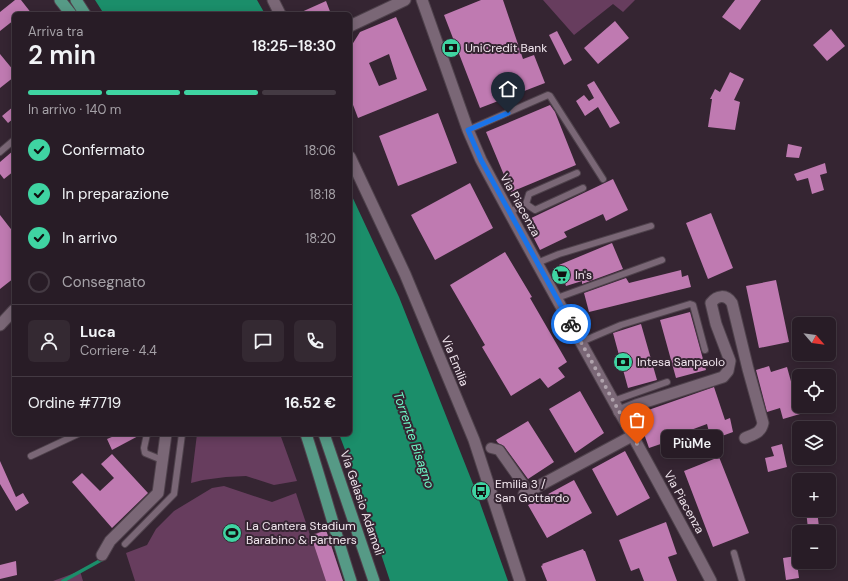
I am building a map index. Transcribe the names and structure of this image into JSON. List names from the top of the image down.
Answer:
{
  "streets": {
    "main road": ["Via Piacenza", "Via Emilia", "Via Gelasio Adamoli"]
  },
  "water": ["Torrente Bisagno"],
  "places": {
    "bank": ["UniCredit Bank", "Intesa Sanpaolo"],
    "supermarket": ["In's"],
    "other": ["PiùMe"],
    "bus stop": ["Emilia 3 / San Gottardo"],
    "sports": ["La Cantera Stadium Barabino & Partners"]
  },
  "north": "bottom right",
  "page": {
    "heading": ["2 min", "Arriva tra", "18:25–18:30"],
    "panel": [
      "Luca",
      "Corriere · 4.4",
      "Ordine #7719",
      "16.52 €"
    ],
    "bar": "In arrivo · 140 m",
    "list": [
      ["Confermato", "18:06"],
      ["In preparazione", "18:18"],
      ["In arrivo", "18:20"],
      "Consegnato"
    ],
    "map_buttons": ["+", "−"],
    "bubble": "PiùMe"
  }
}
